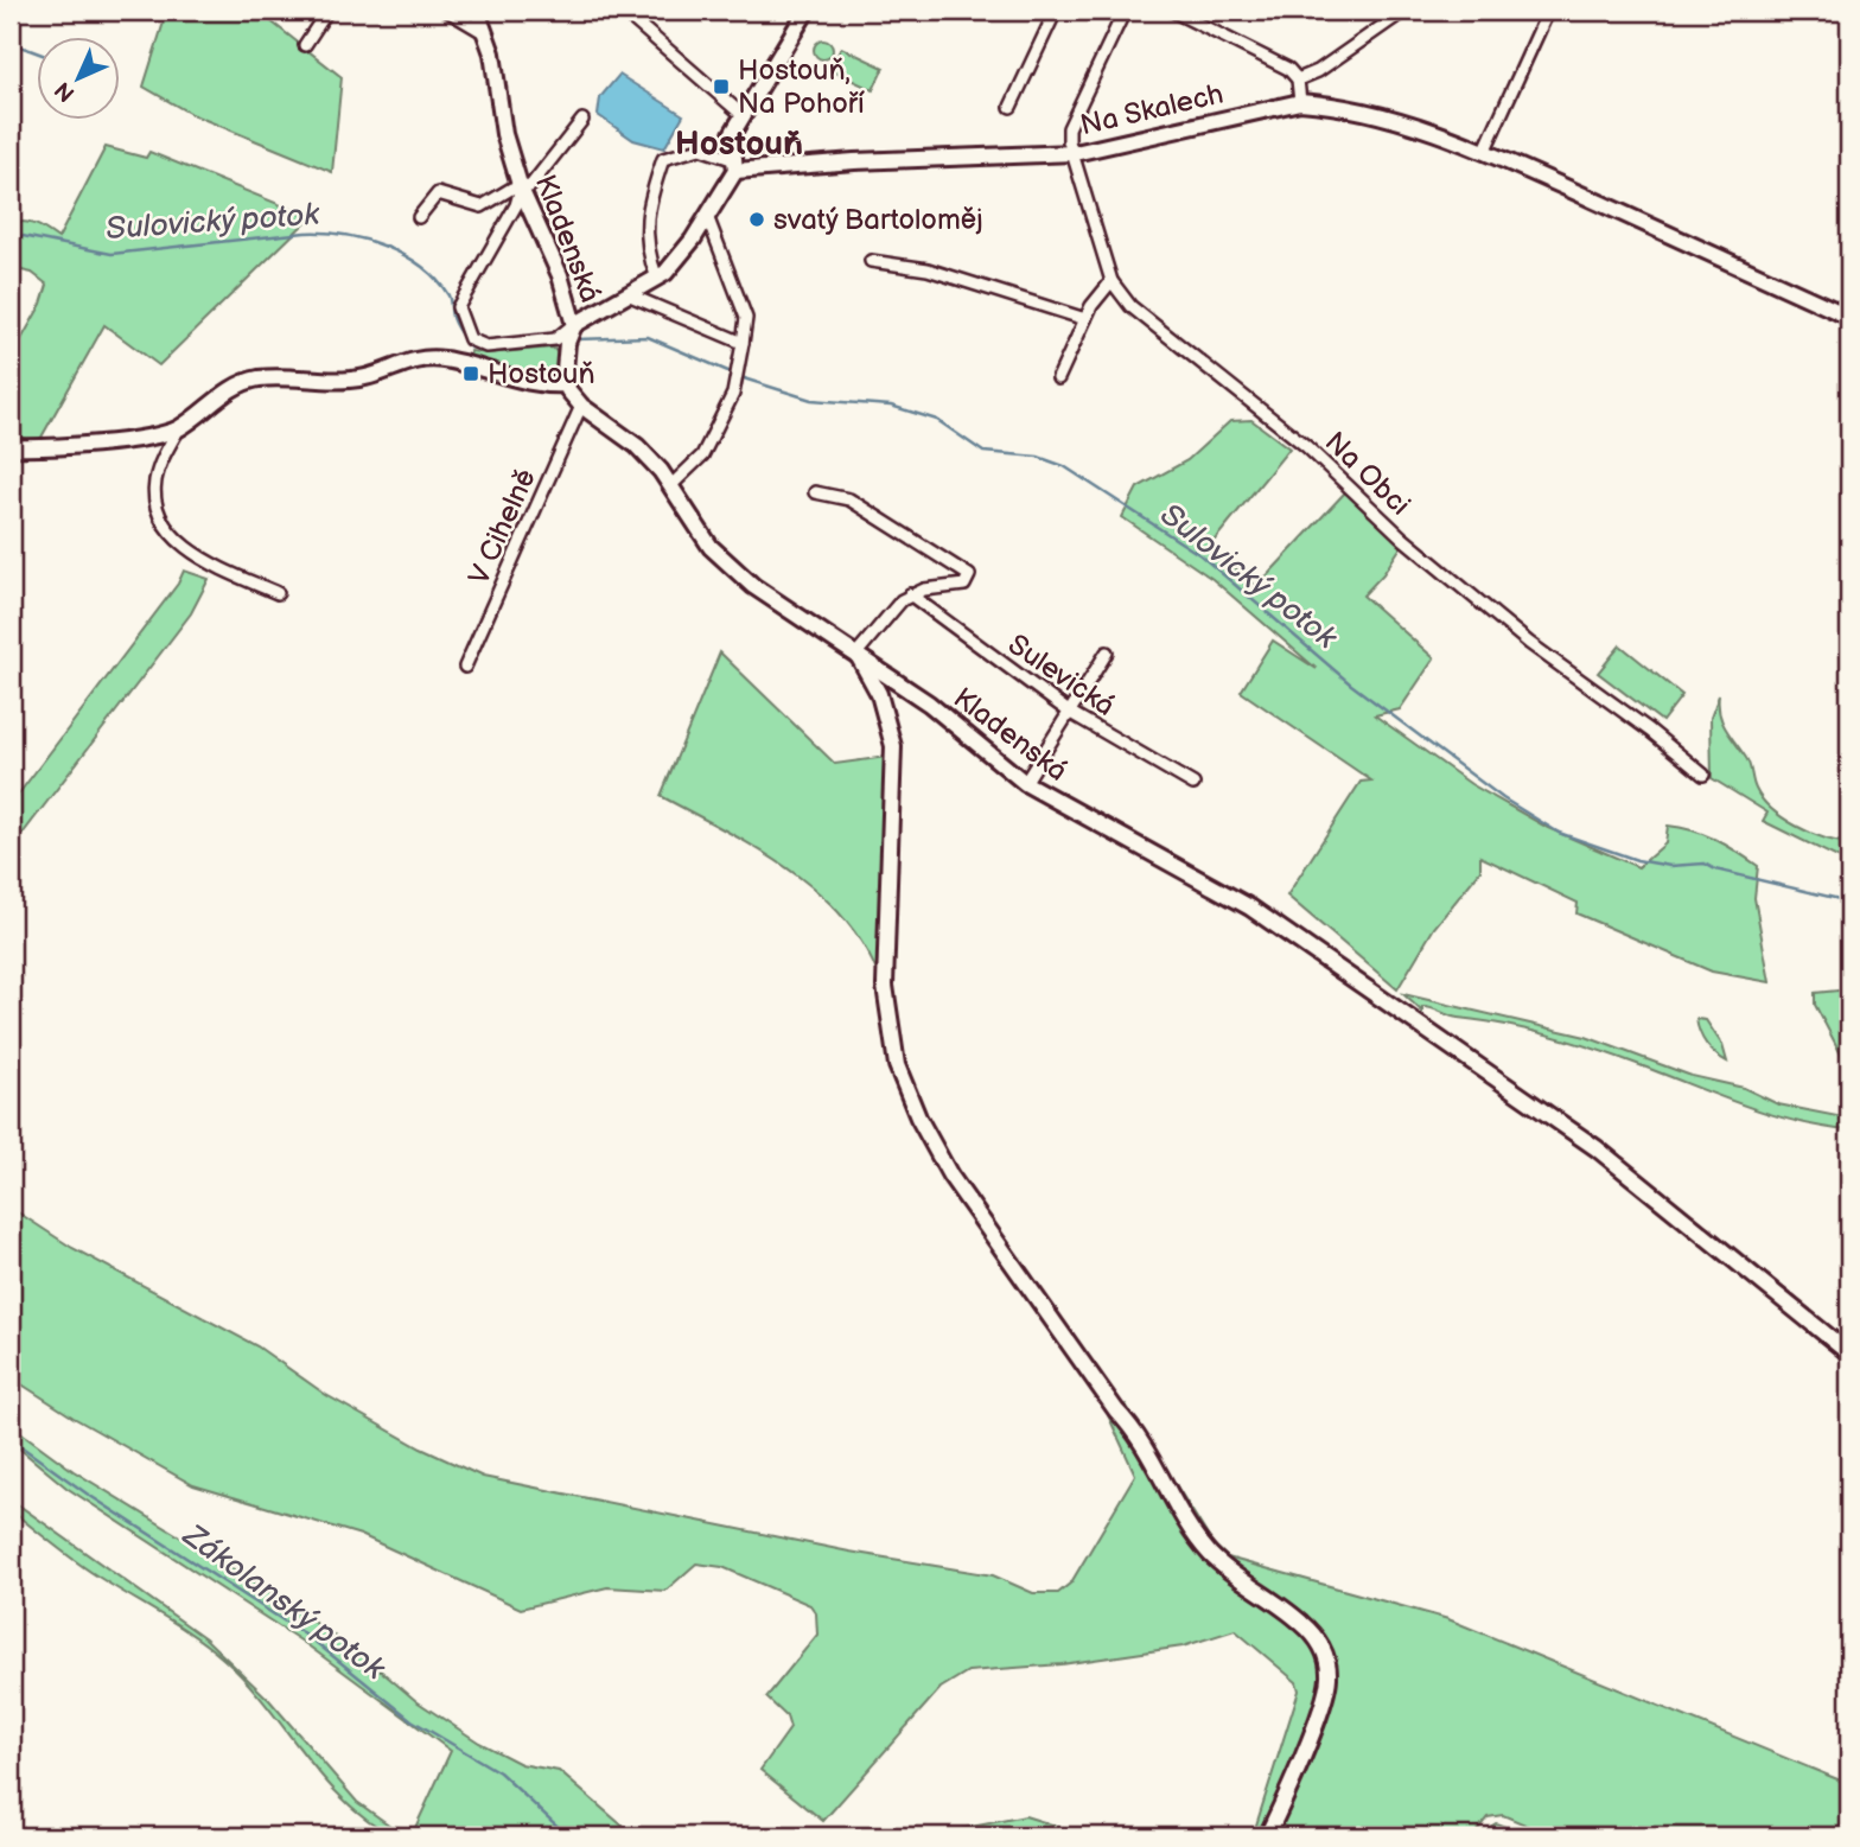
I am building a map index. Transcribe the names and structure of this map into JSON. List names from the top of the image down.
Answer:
{
  "streets": {
    "street": [
      "Na Skalech",
      "Kladenská",
      "Na Obci",
      "V Cihelně",
      "Sulevická"
    ]
  },
  "crossings": [
    ["Na Skalech", "Na Obci"],
    ["Kladenská", "V Cihelně"]
  ],
  "districts": ["Hostouň"],
  "water": ["Sulovický potok", "Zákolanský potok"],
  "places": {
    "transit": ["Hostouň, Na Pohoří", "Hostouň"],
    "other": ["svatý Bartoloměj"]
  },
  "north": "bottom left"
}
